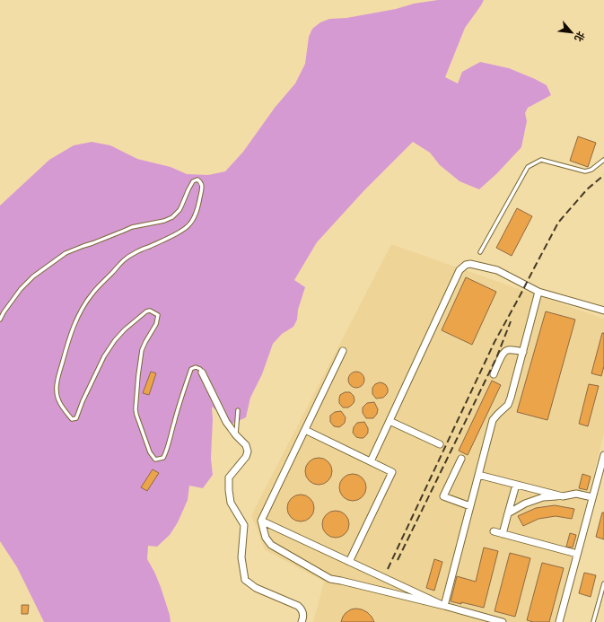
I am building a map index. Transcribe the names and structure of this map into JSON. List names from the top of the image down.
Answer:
{
  "north": "bottom right"
}
